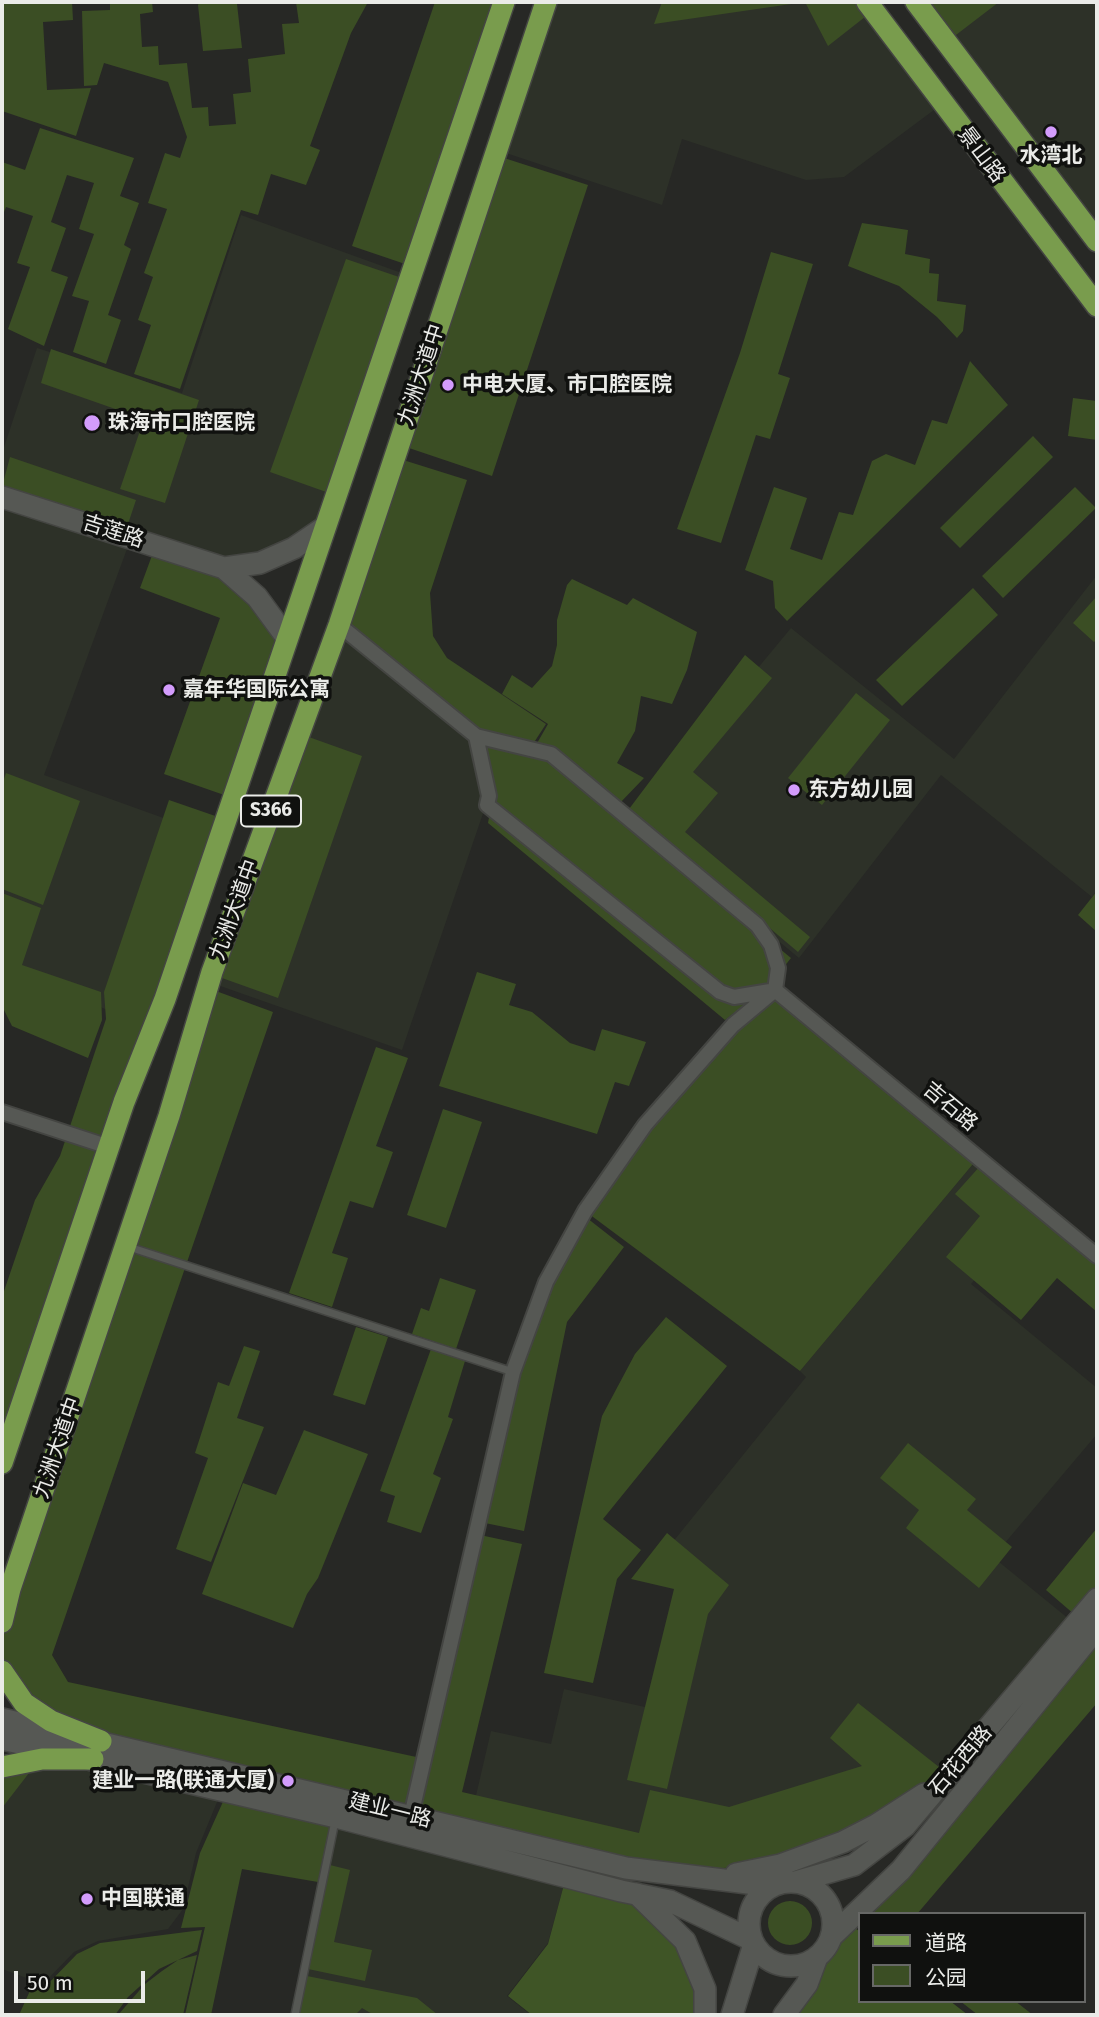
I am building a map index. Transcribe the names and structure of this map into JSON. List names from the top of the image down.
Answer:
{
  "streets": {
    "main road": [
      "景山路",
      "九洲大道中",
      "吉莲路",
      "S366",
      "石花西路",
      "建业一路"
    ],
    "street": ["吉石路"]
  },
  "crossings": [
    ["石花西路", "建业一路"]
  ],
  "places": [
    "水湾北",
    "中电大厦、市口腔医院",
    "珠海市口腔医院",
    "嘉年华国际公寓",
    "东方幼儿园",
    "建业一路(联通大厦)",
    "中国联通"
  ],
  "legend": ["道路", "公园"],
  "scale_bar": "50 m"
}
